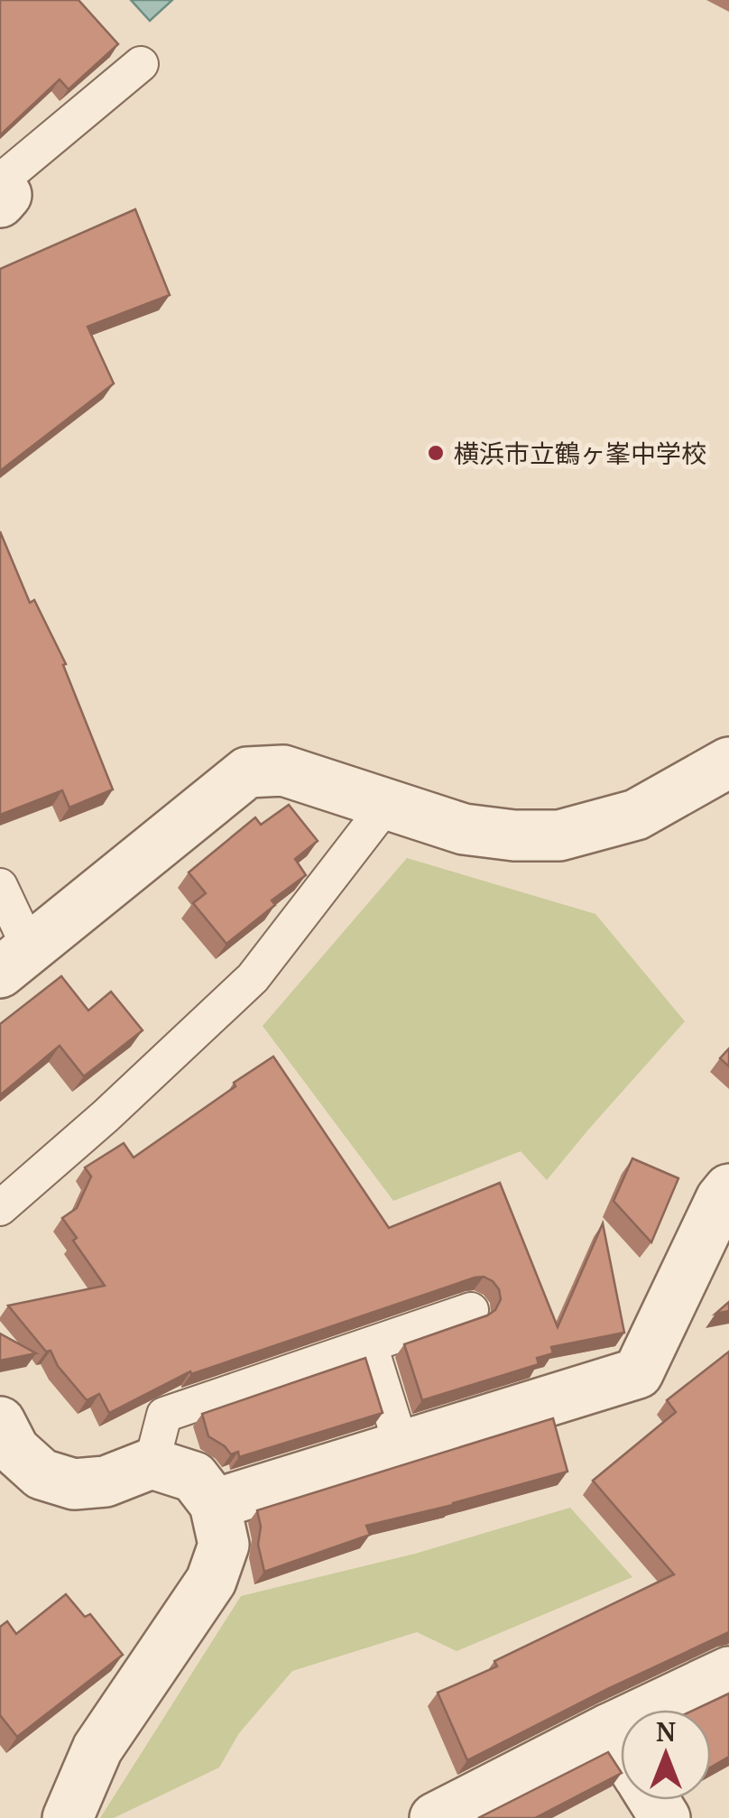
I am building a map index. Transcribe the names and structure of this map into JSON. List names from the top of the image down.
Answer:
{
  "places": ["横浜市立鶴ヶ峯中学校"],
  "north": "top"
}
